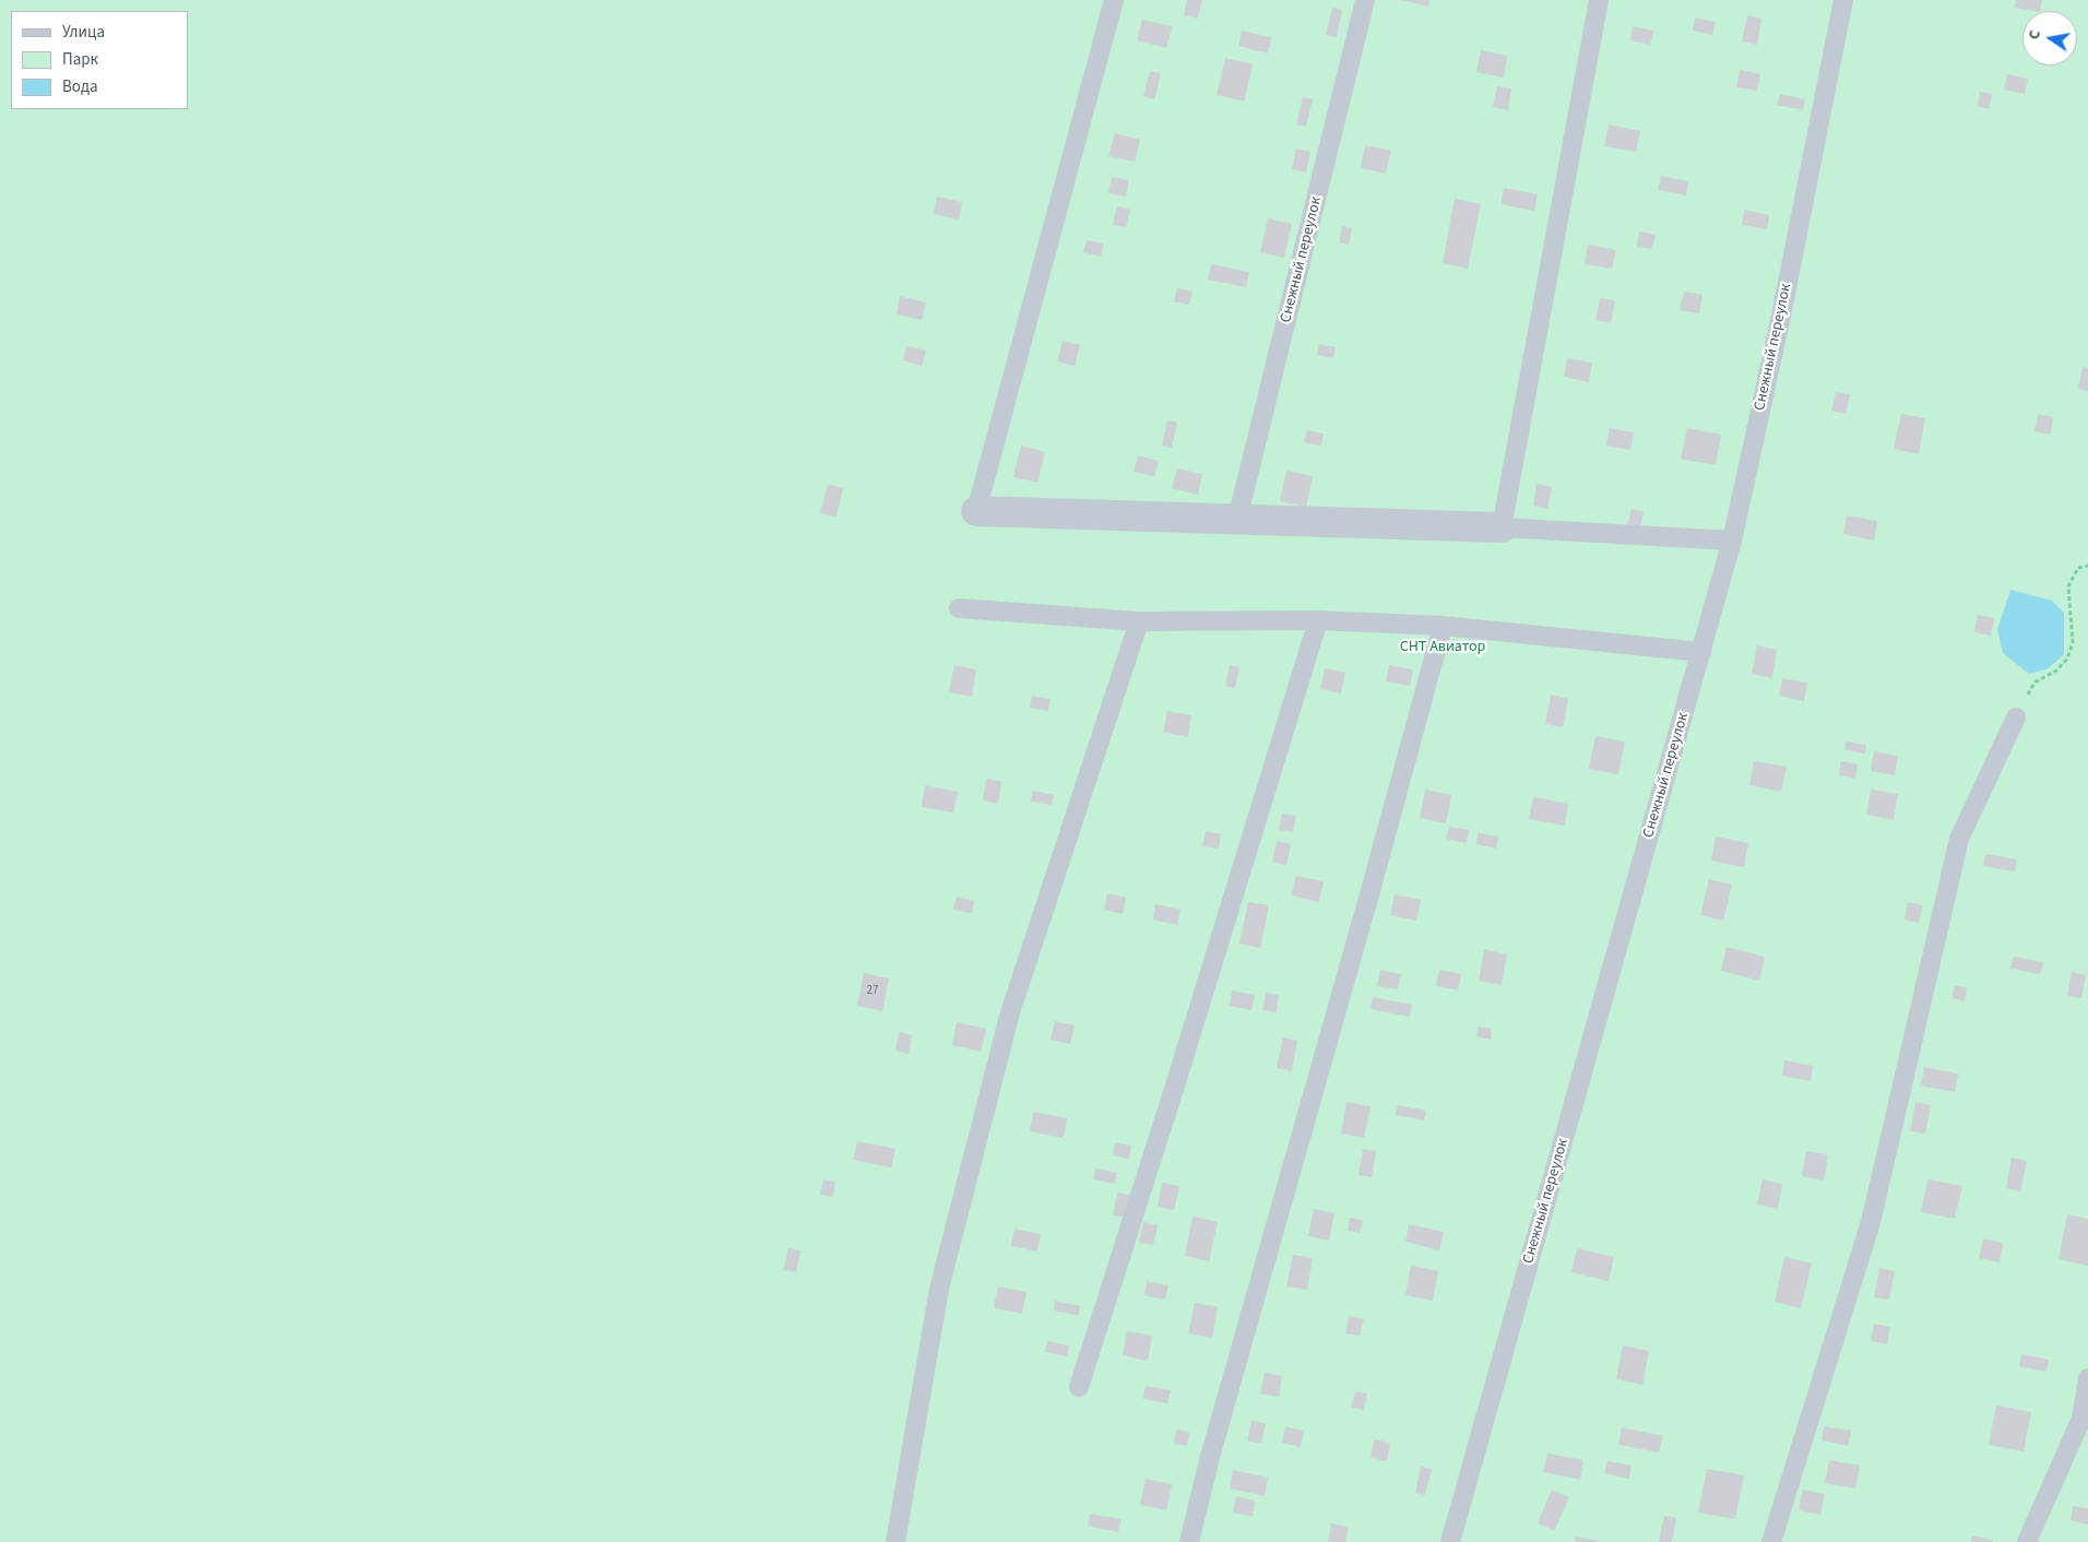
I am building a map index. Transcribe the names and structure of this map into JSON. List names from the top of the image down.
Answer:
{
  "streets": {
    "lane": ["Снежный переулок"]
  },
  "parks": ["СНТ Авиатор"],
  "house_numbers": ["27"],
  "legend": ["Улица", "Парк", "Вода"],
  "north": "left"
}
